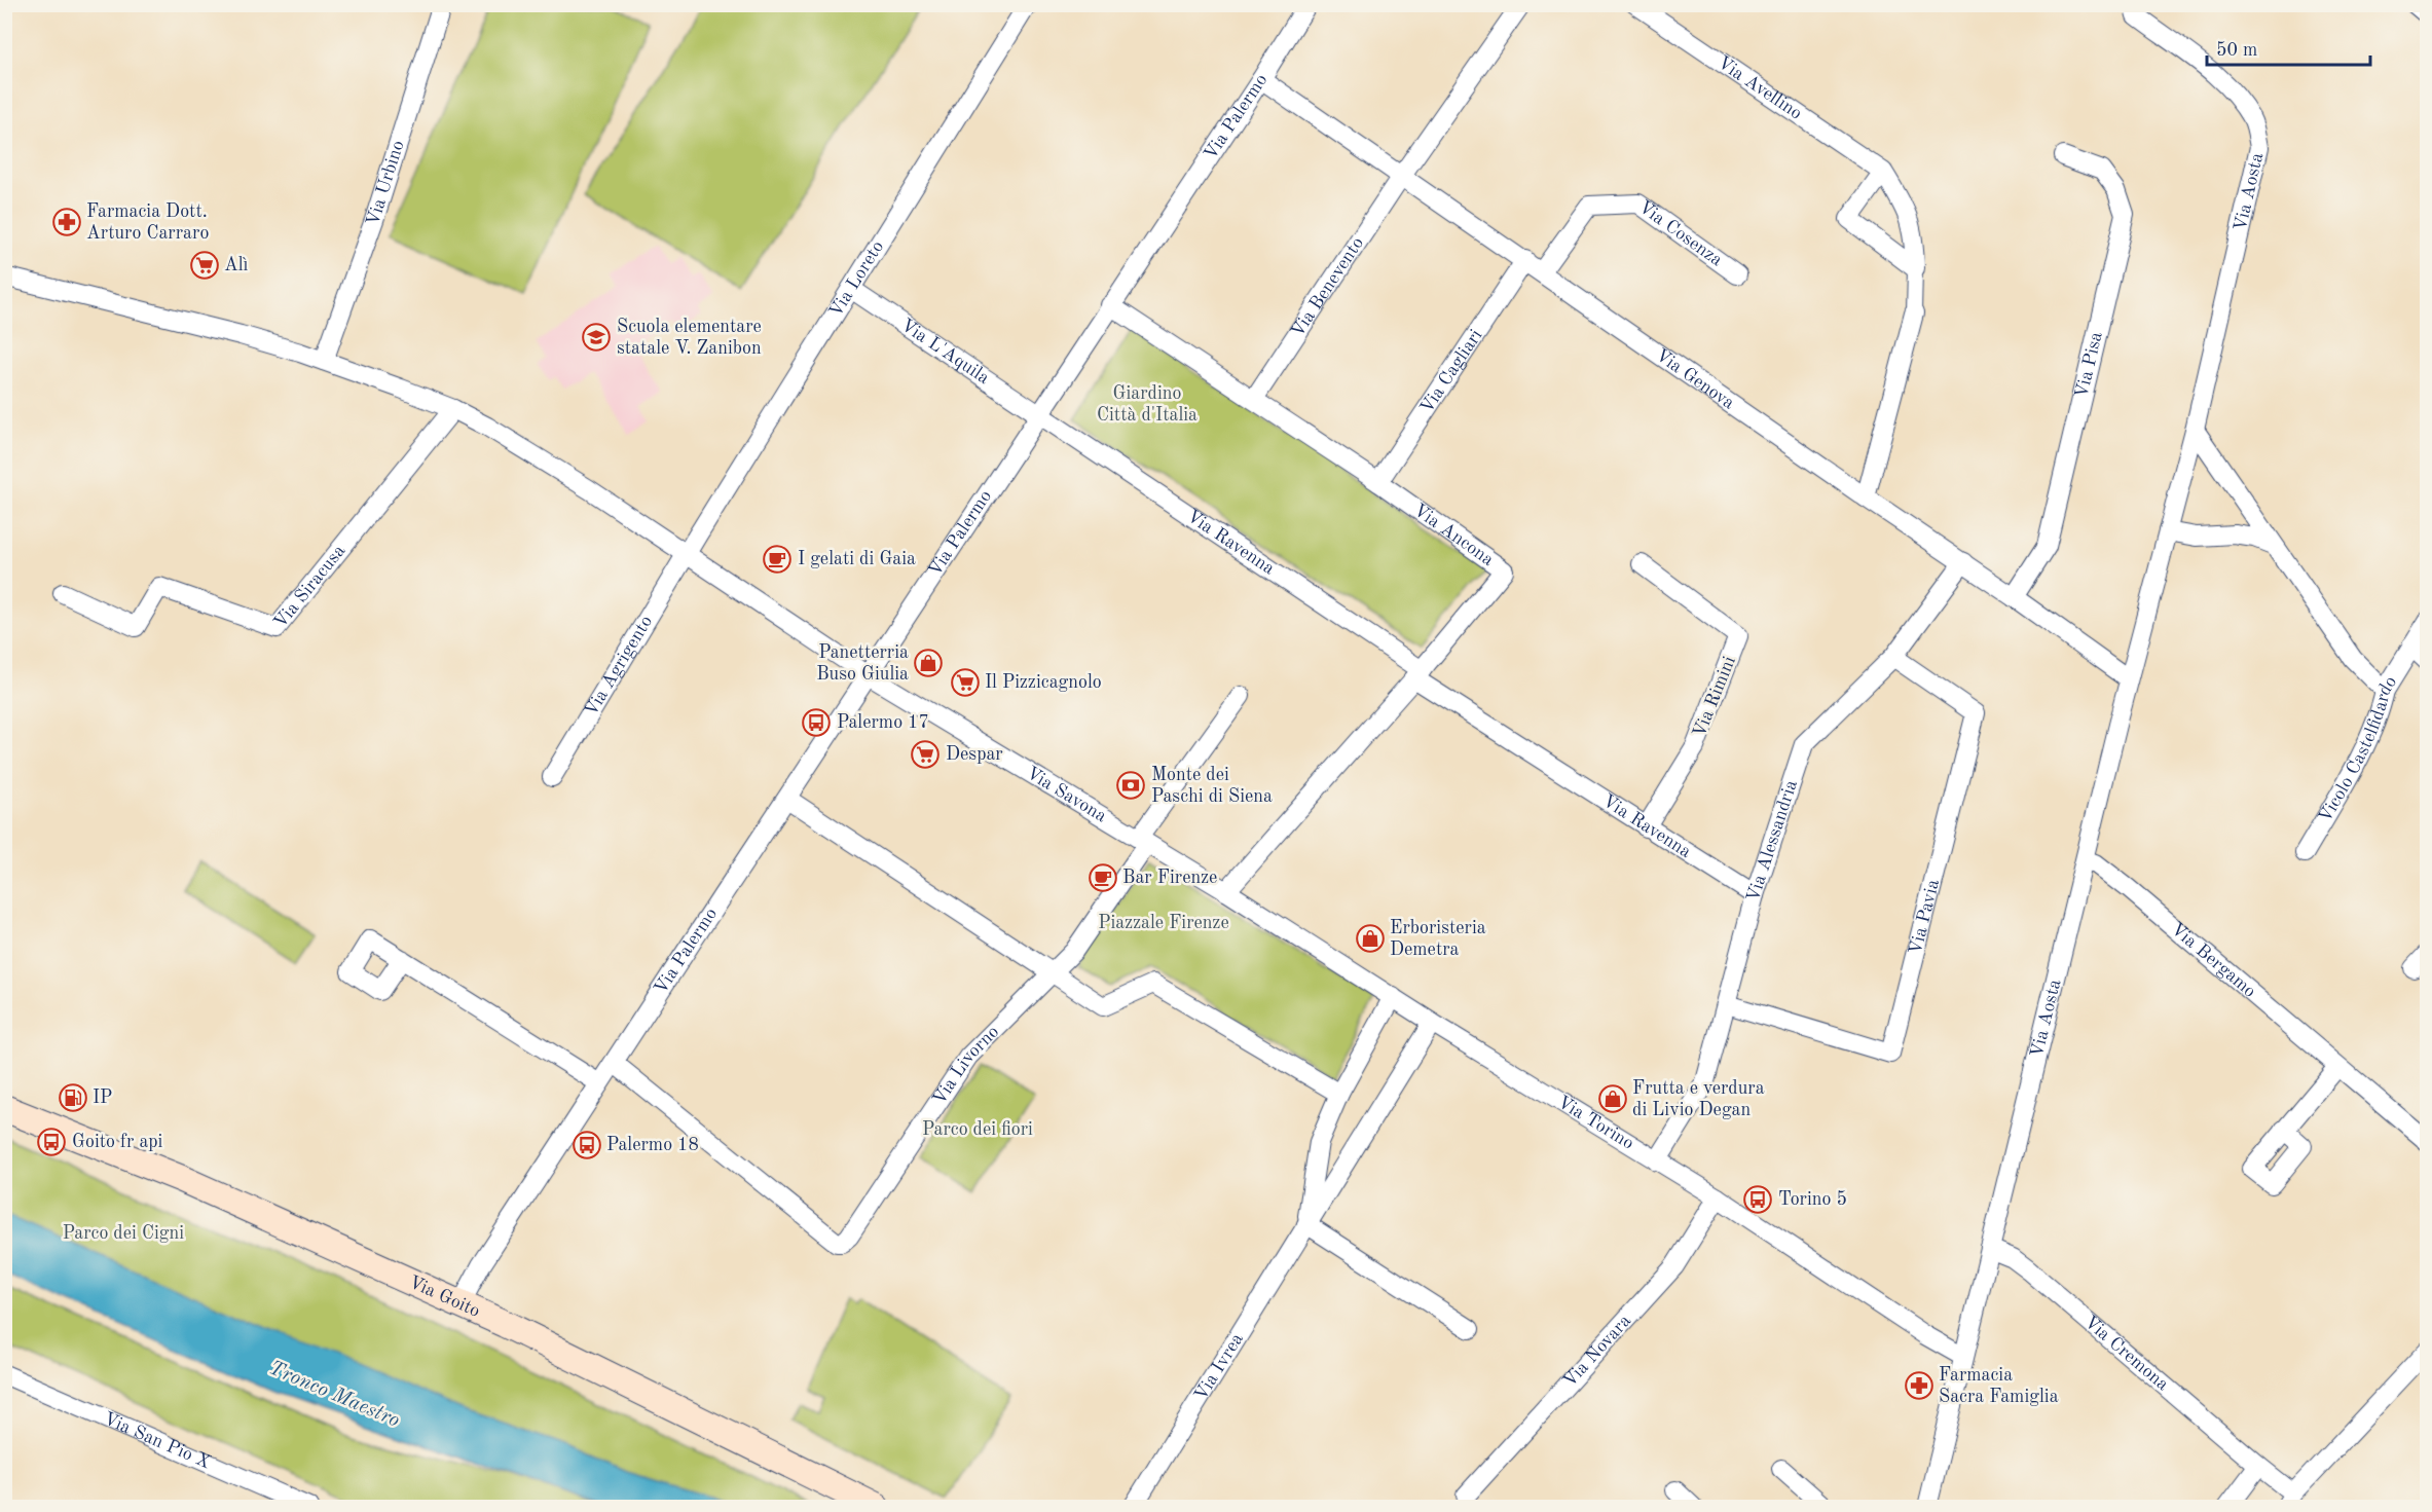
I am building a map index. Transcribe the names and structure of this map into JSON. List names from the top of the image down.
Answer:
{
  "streets": {
    "main road": ["Via Goito"],
    "street": [
      "Via Avellino",
      "Via Palermo",
      "Via Urbino",
      "Via Aosta",
      "Via Cosenza",
      "Via Loreto",
      "Via Benevento",
      "Via L'Aquila",
      "Via Pisa",
      "Via Cagliari",
      "Via Genova",
      "Via Ancona",
      "Via Ravenna",
      "Via Siracusa",
      "Via Agrigento",
      "Via Rimini",
      "Vicolo Castelfidardo",
      "Via Savona",
      "Via Alessandria",
      "Via Pavia",
      "Via Bergamo",
      "Via Livorno",
      "Via Torino",
      "Via Novara",
      "Via Cremona",
      "Via Ivrea",
      "Via San Pio X"
    ]
  },
  "crossings": [
    ["Via Avellino", "Via Genova"],
    ["Via Palermo", "Via L'Aquila"],
    ["Via Palermo", "Via Genova"],
    ["Via Palermo", "Via Ancona"],
    ["Via Palermo", "Via Ravenna"],
    ["Via Palermo", "Via Savona"],
    ["Via Palermo", "Via Livorno"],
    ["Via Palermo", "Via Goito"],
    ["Via Aosta", "Via Genova"],
    ["Via Aosta", "Via Bergamo"],
    ["Via Aosta", "Via Torino"],
    ["Via Aosta", "Via Cremona"],
    ["Via Cosenza", "Via Genova"],
    ["Via Loreto", "Via L'Aquila"],
    ["Via Loreto", "Via Agrigento"],
    ["Via Benevento", "Via Genova"],
    ["Via Benevento", "Via Ancona"],
    ["Via L'Aquila", "Via Ravenna"],
    ["Via Pisa", "Via Genova"],
    ["Via Cagliari", "Via Genova"],
    ["Via Cagliari", "Via Ancona"],
    ["Via Genova", "Via Alessandria"],
    ["Via Ancona", "Via Ravenna"],
    ["Via Ancona", "Via Savona"],
    ["Via Ancona", "Via Torino"],
    ["Via Ravenna", "Via Rimini"],
    ["Via Ravenna", "Via Alessandria"],
    ["Via Savona", "Via Livorno"],
    ["Via Savona", "Via Torino"],
    ["Via Alessandria", "Via Pavia"],
    ["Via Alessandria", "Via Torino"],
    ["Via Torino", "Via Novara"],
    ["Via Torino", "Via Ivrea"]
  ],
  "water": ["Tronco Maestro"],
  "parks": [
    "Giardino Città d'Italia",
    "Piazzale Firenze",
    "Parco dei fiori",
    "Parco dei Cigni"
  ],
  "places": {
    "pharmacy": ["Farmacia Dott. Arturo Carraro", "Farmacia Sacra Famiglia"],
    "supermarket": ["Alì", "Il Pizzicagnolo", "Despar"],
    "school or university": ["Scuola elementare statale V. Zanibon"],
    "cafe": ["I gelati di Gaia", "Bar Firenze"],
    "shop": ["Panetterria Buso Giulia", "Erboristeria Demetra", "Frutta e verdura di Livio Degan"],
    "bus stop": [
      "Palermo 17",
      "Goito fr api",
      "Palermo 18",
      "Torino 5"
    ],
    "bank": ["Monte dei Paschi di Siena"],
    "fuel station": ["IP"]
  },
  "scale_bar": "50 m"
}
